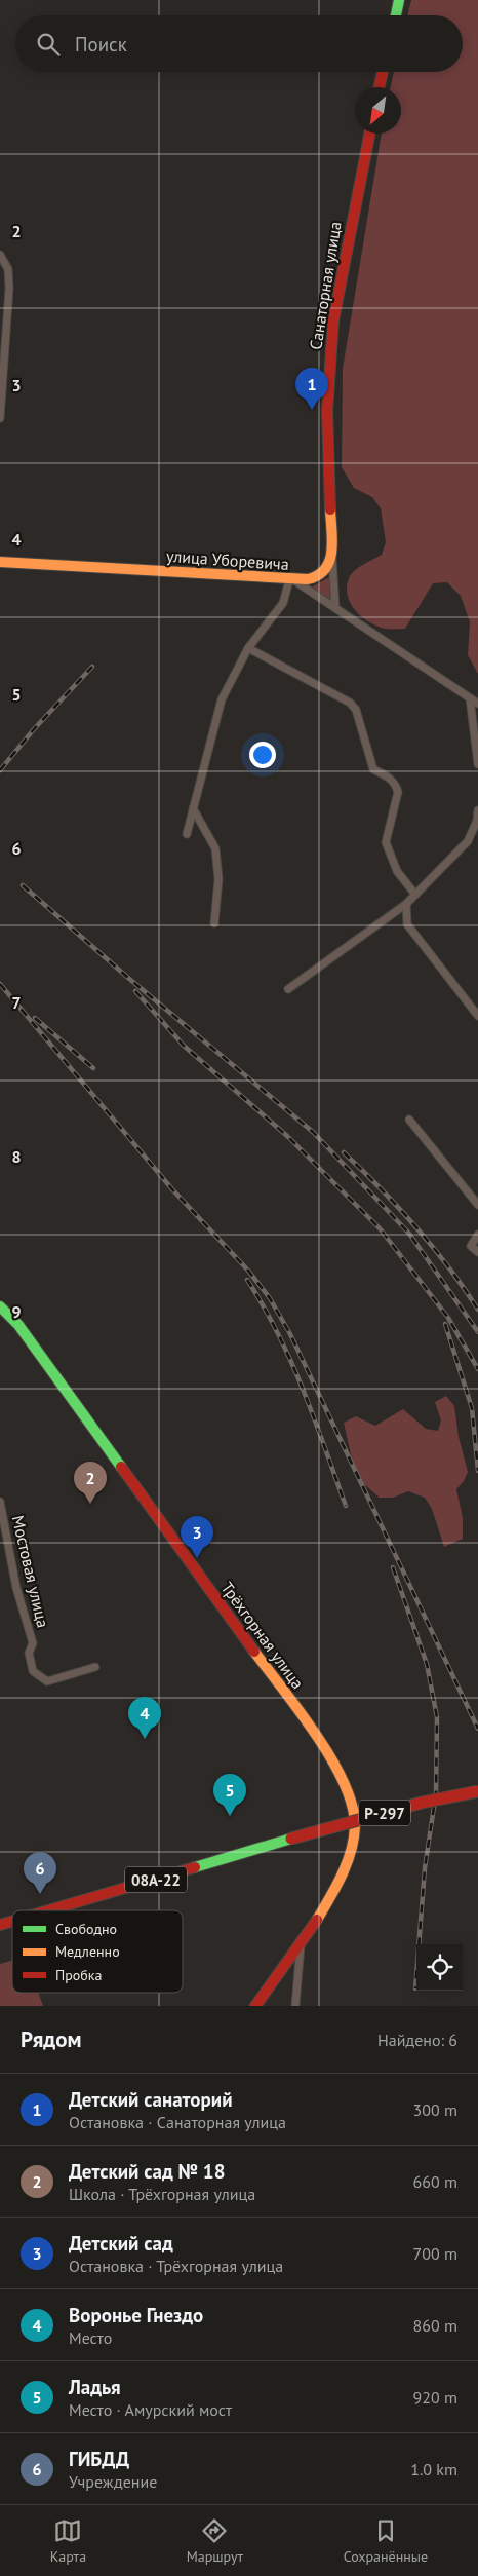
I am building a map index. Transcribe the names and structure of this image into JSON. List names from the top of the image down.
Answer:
{
  "streets": {
    "main road": [
      "Санаторная улица",
      "улица Уборевича",
      "Трёхгорная улица",
      "Р-297",
      "08А-22"
    ],
    "street": ["Мостовая улица"]
  },
  "crossings": [
    ["Р-297", "08А-22"]
  ],
  "legend": ["Свободно", "Медленно", "Пробка"],
  "north": "bottom left",
  "page": {
    "search": "Поиск",
    "pins": [
      "1",
      "2",
      "3",
      "4",
      "5",
      "6"
    ],
    "heading": ["Рядом", "Найдено: 6"],
    "list": [
      {
        "mark": "1",
        "name": "Детский санаторий",
        "note": "Остановка · Санаторная улица",
        "value": "300 m"
      },
      {
        "mark": "2",
        "name": "Детский сад № 18",
        "note": "Школа · Трёхгорная улица",
        "value": "660 m"
      },
      {
        "mark": "3",
        "name": "Детский сад",
        "note": "Остановка · Трёхгорная улица",
        "value": "700 m"
      },
      {
        "mark": "4",
        "name": "Воронье Гнездо",
        "note": "Место",
        "value": "860 m"
      },
      {
        "mark": "5",
        "name": "Ладья",
        "note": "Место · Амурский мост",
        "value": "920 m"
      },
      {
        "mark": "6",
        "name": "ГИБДД",
        "note": "Учреждение",
        "value": "1.0 km"
      }
    ],
    "nav": ["Карта", "Маршрут", "Сохранённые"]
  },
  "grid": {
    "rows": [
      "2",
      "3",
      "4",
      "5",
      "6",
      "7",
      "8",
      "9"
    ]
  }
}
